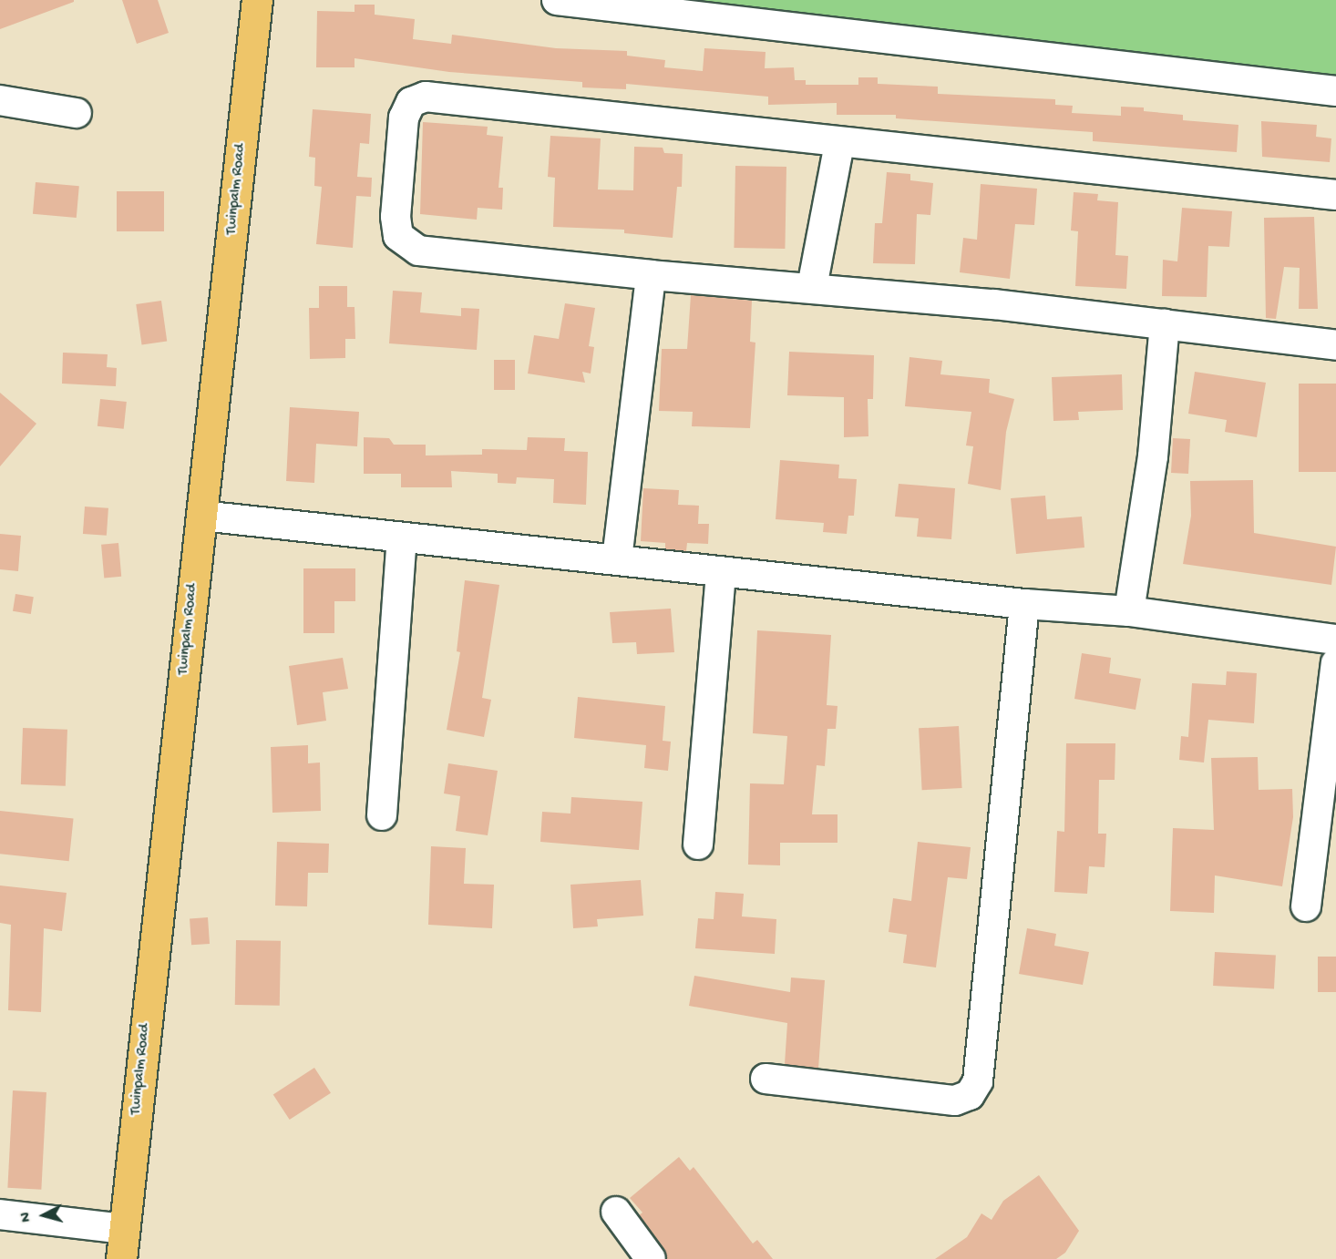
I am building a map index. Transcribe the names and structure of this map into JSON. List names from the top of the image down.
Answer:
{
  "streets": {
    "main road": ["Twinpalm Road"]
  },
  "north": "left"
}
